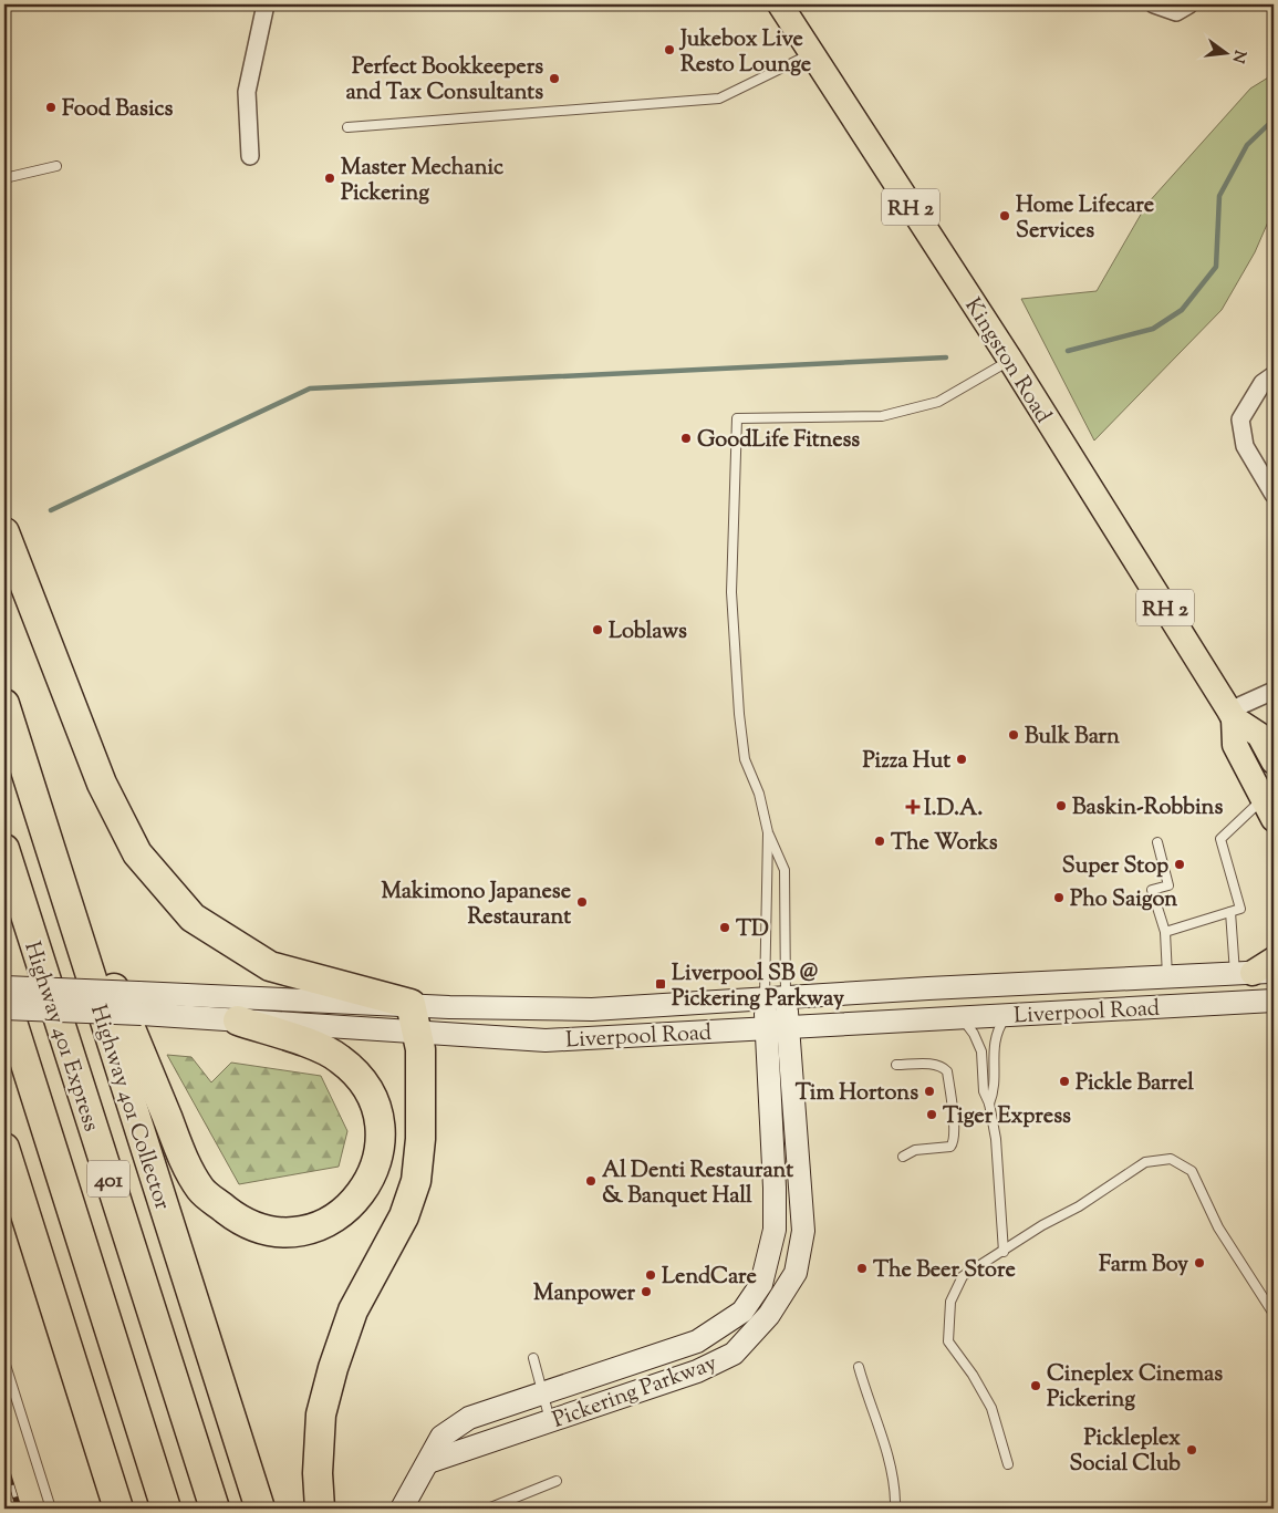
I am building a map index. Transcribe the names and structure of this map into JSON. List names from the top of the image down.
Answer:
{
  "streets": {
    "highway": ["Highway 401 Express", "Highway 401 Collector", "401"],
    "main road": [
      "RH 2",
      "Kingston Road",
      "Liverpool Road",
      "Pickering Parkway"
    ]
  },
  "crossings": [
    ["Liverpool Road", "Pickering Parkway"]
  ],
  "places": {
    "other": [
      "Jukebox Live Resto Lounge",
      "Perfect Bookkeepers and Tax Consultants",
      "Food Basics",
      "Master Mechanic Pickering",
      "Home Lifecare Services",
      "GoodLife Fitness",
      "Loblaws",
      "Bulk Barn",
      "Pizza Hut",
      "Baskin-Robbins",
      "The Works",
      "Super Stop",
      "Pho Saigon",
      "Makimono Japanese Restaurant",
      "TD",
      "Pickle Barrel",
      "Tim Hortons",
      "Tiger Express",
      "Al Denti Restaurant & Banquet Hall",
      "Farm Boy",
      "The Beer Store",
      "LendCare",
      "Manpower",
      "Cineplex Cinemas Pickering",
      "Pickleplex Social Club"
    ],
    "health": ["I.D.A."],
    "transit": ["Liverpool SB @ Pickering Parkway"]
  },
  "north": "right"
}
